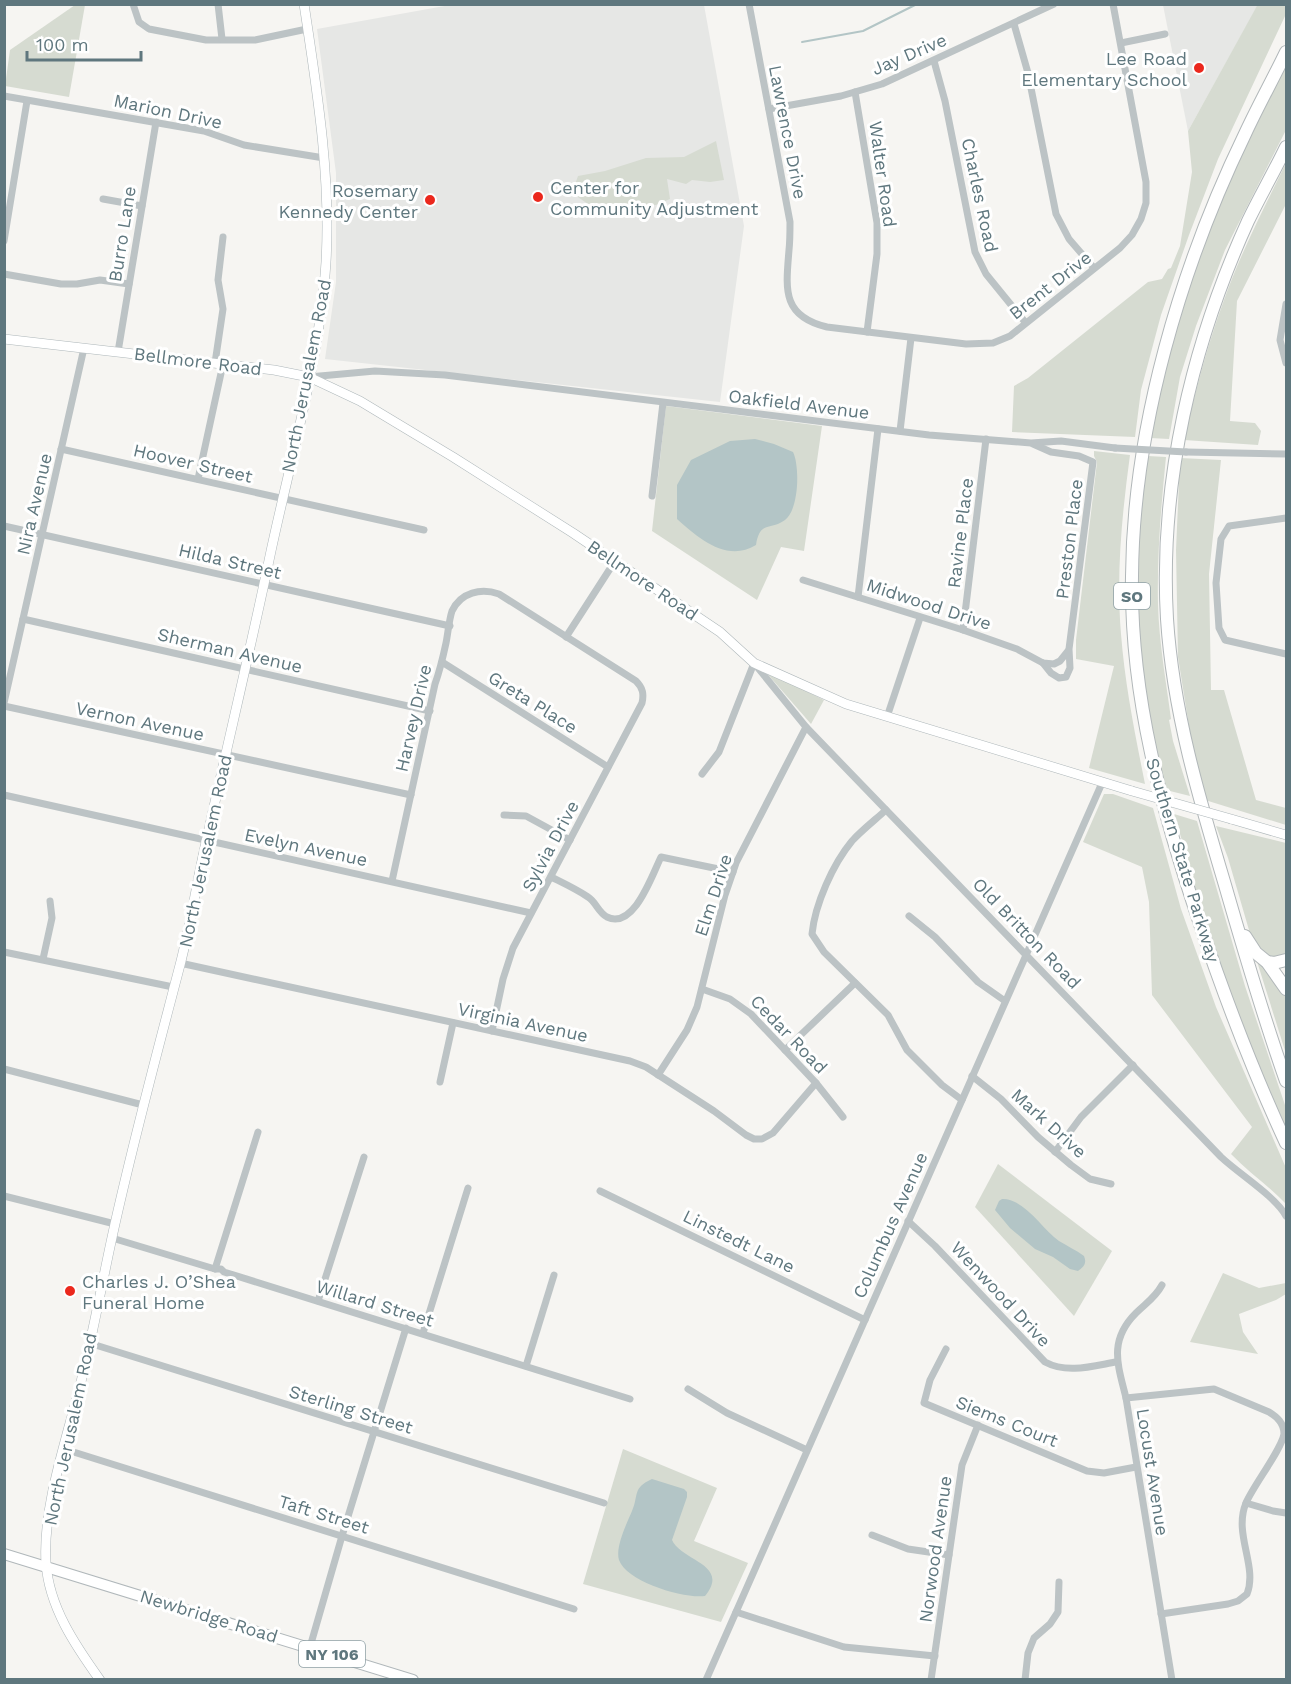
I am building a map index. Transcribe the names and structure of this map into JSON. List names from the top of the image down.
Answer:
{
  "streets": {
    "highway": ["SO", "Southern State Parkway"],
    "main road": [
      "Bellmore Road",
      "North Jerusalem Road",
      "Newbridge Road",
      "NY 106"
    ],
    "street": [
      "Jay Drive",
      "Marion Drive",
      "Lawrence Drive",
      "Walter Road",
      "Charles Road",
      "Burro Lane",
      "Brent Drive",
      "Oakfield Avenue",
      "Hoover Street",
      "Nira Avenue",
      "Ravine Place",
      "Preston Place",
      "Hilda Street",
      "Midwood Drive",
      "Sherman Avenue",
      "Greta Place",
      "Harvey Drive",
      "Vernon Avenue",
      "Sylvia Drive",
      "Evelyn Avenue",
      "Elm Drive",
      "Old Britton Road",
      "Virginia Avenue",
      "Cedar Road",
      "Mark Drive",
      "Columbus Avenue",
      "Linstedt Lane",
      "Wenwood Drive",
      "Willard Street",
      "Sterling Street",
      "Siems Court",
      "Locust Avenue",
      "Taft Street",
      "Norwood Avenue"
    ]
  },
  "crossings": [
    ["Jay Drive", "Lawrence Drive"],
    ["Jay Drive", "Walter Road"],
    ["Jay Drive", "Charles Road"],
    ["Marion Drive", "Burro Lane"],
    ["Marion Drive", "North Jerusalem Road"],
    ["Lawrence Drive", "Brent Drive"],
    ["Walter Road", "Brent Drive"],
    ["Charles Road", "Brent Drive"],
    ["Burro Lane", "Bellmore Road"],
    ["Bellmore Road", "North Jerusalem Road"],
    ["Bellmore Road", "Oakfield Avenue"],
    ["Bellmore Road", "Nira Avenue"],
    ["Bellmore Road", "Old Britton Road"],
    ["Bellmore Road", "Columbus Avenue"],
    ["North Jerusalem Road", "Oakfield Avenue"],
    ["North Jerusalem Road", "Hoover Street"],
    ["North Jerusalem Road", "Hilda Street"],
    ["North Jerusalem Road", "Sherman Avenue"],
    ["North Jerusalem Road", "Vernon Avenue"],
    ["North Jerusalem Road", "Evelyn Avenue"],
    ["North Jerusalem Road", "Virginia Avenue"],
    ["North Jerusalem Road", "Willard Street"],
    ["North Jerusalem Road", "Sterling Street"],
    ["North Jerusalem Road", "Taft Street"],
    ["North Jerusalem Road", "Newbridge Road"],
    ["Oakfield Avenue", "Ravine Place"],
    ["Oakfield Avenue", "Preston Place"],
    ["Hoover Street", "Nira Avenue"],
    ["Nira Avenue", "Hilda Street"],
    ["Nira Avenue", "Sherman Avenue"],
    ["Nira Avenue", "Vernon Avenue"],
    ["Ravine Place", "Midwood Drive"],
    ["Preston Place", "Midwood Drive"],
    ["Hilda Street", "Harvey Drive"],
    ["Sherman Avenue", "Harvey Drive"],
    ["Greta Place", "Harvey Drive"],
    ["Greta Place", "Sylvia Drive"],
    ["Harvey Drive", "Vernon Avenue"],
    ["Harvey Drive", "Sylvia Drive"],
    ["Harvey Drive", "Evelyn Avenue"],
    ["Sylvia Drive", "Evelyn Avenue"],
    ["Sylvia Drive", "Virginia Avenue"],
    ["Elm Drive", "Old Britton Road"],
    ["Elm Drive", "Virginia Avenue"],
    ["Elm Drive", "Cedar Road"],
    ["Old Britton Road", "Columbus Avenue"],
    ["Virginia Avenue", "Cedar Road"],
    ["Mark Drive", "Columbus Avenue"],
    ["Columbus Avenue", "Linstedt Lane"],
    ["Columbus Avenue", "Wenwood Drive"],
    ["Wenwood Drive", "Locust Avenue"],
    ["Siems Court", "Locust Avenue"],
    ["Siems Court", "Norwood Avenue"]
  ],
  "places": [
    "Lee Road Elementary School",
    "Center for Community Adjustment",
    "Rosemary Kennedy Center",
    "Charles J. O’Shea Funeral Home"
  ],
  "scale_bar": "100 m"
}
